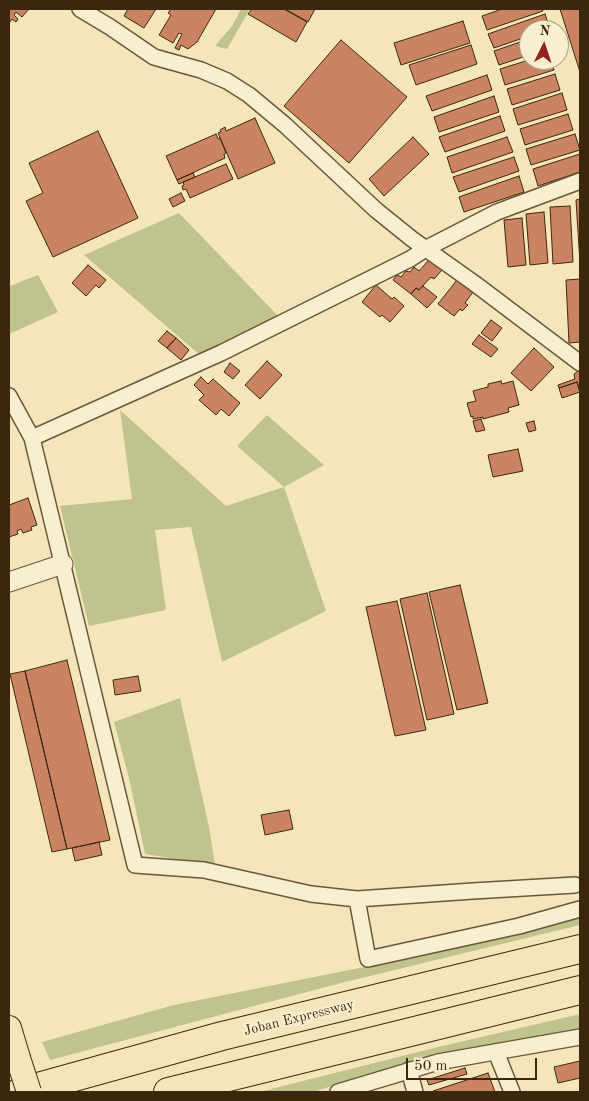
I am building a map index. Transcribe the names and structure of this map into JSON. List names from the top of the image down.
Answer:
{
  "streets": {
    "highway": ["Joban Expressway"]
  },
  "scale_bar": "50 m",
  "north": "top"
}
